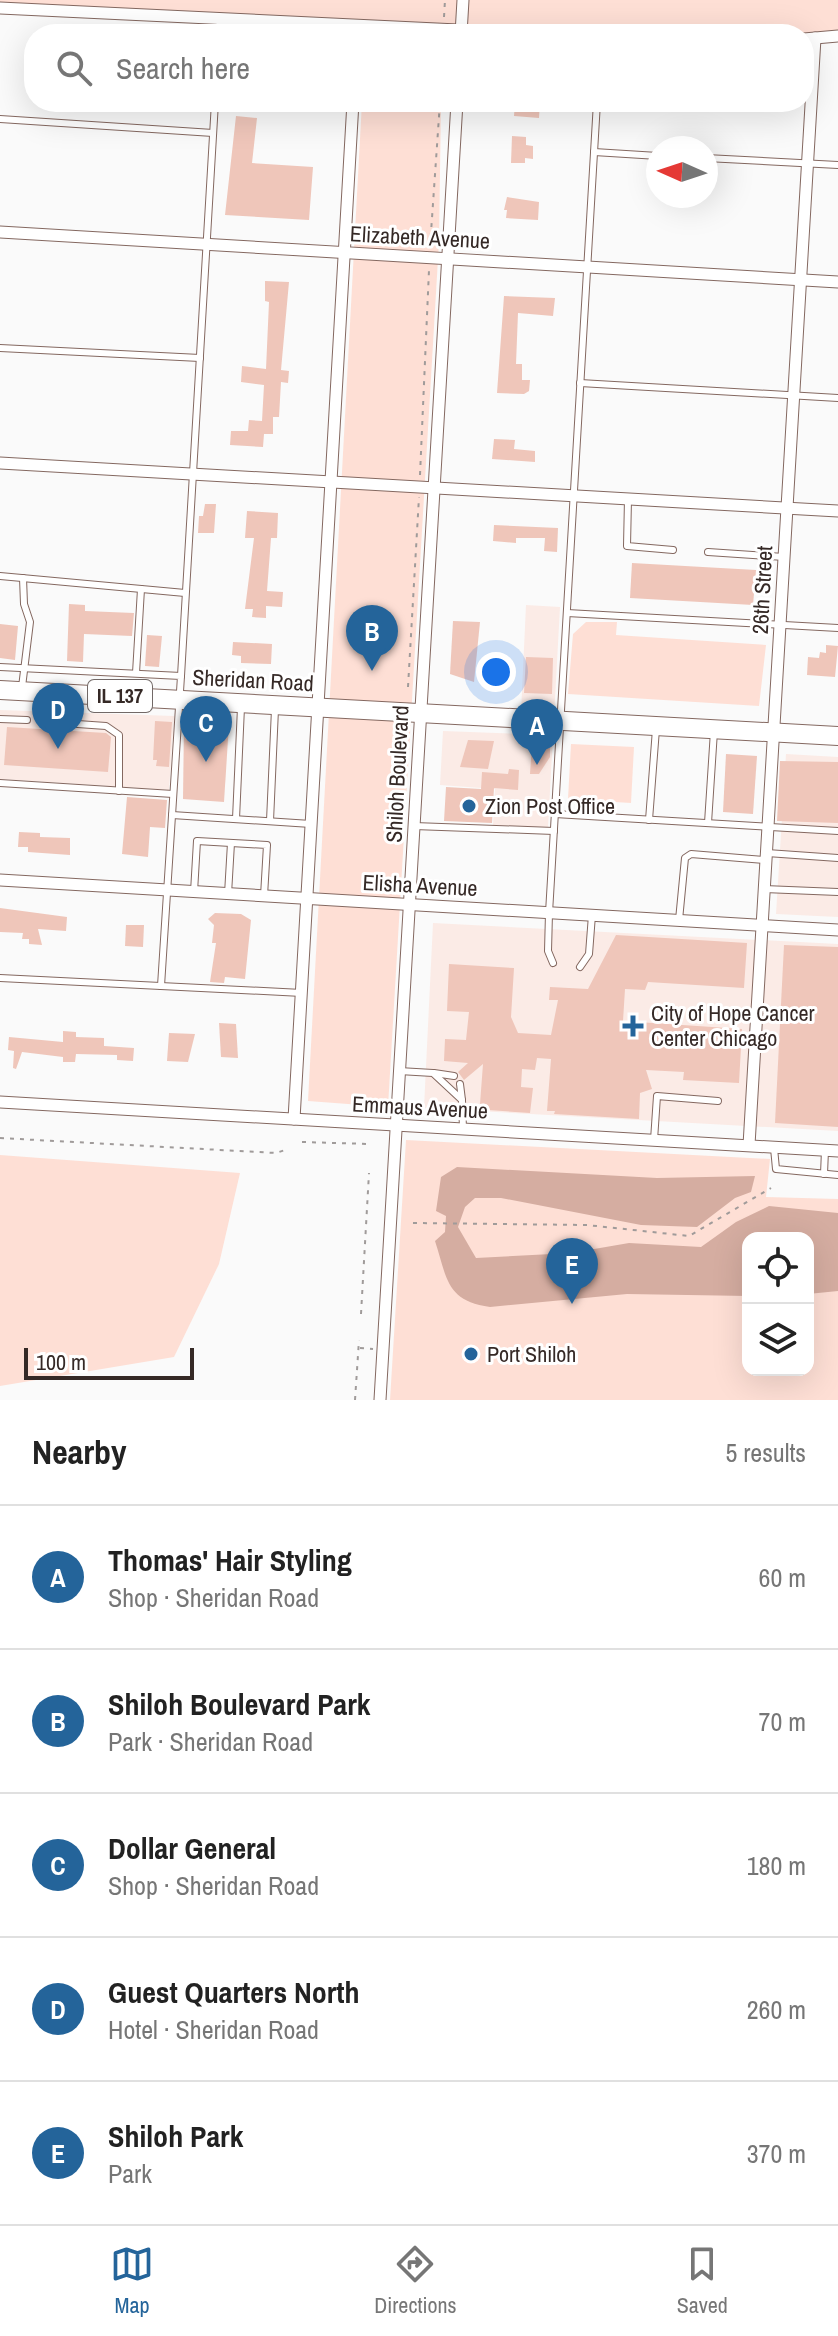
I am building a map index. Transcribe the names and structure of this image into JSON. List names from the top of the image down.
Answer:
{
  "streets": {
    "main road": ["Sheridan Road", "IL 137"],
    "street": [
      "Elizabeth Avenue",
      "26th Street",
      "Shiloh Boulevard",
      "Elisha Avenue",
      "Emmaus Avenue"
    ]
  },
  "crossings": [
    ["Elizabeth Avenue", "26th Street"],
    ["Elizabeth Avenue", "Shiloh Boulevard"],
    ["26th Street", "Sheridan Road"],
    ["26th Street", "Elisha Avenue"],
    ["26th Street", "Emmaus Avenue"],
    ["Sheridan Road", "Shiloh Boulevard"],
    ["Shiloh Boulevard", "Elisha Avenue"],
    ["Shiloh Boulevard", "Emmaus Avenue"]
  ],
  "places": {
    "other": ["Zion Post Office", "Port Shiloh"],
    "health": ["City of Hope Cancer Center Chicago"]
  },
  "scale_bar": "100 m",
  "north": "left",
  "page": {
    "search": "Search here",
    "pins": [
      "B",
      "D",
      "C",
      "A",
      "E"
    ],
    "scale": "100 m",
    "heading": ["Nearby", "5 results"],
    "list": [
      {
        "mark": "A",
        "name": "Thomas' Hair Styling",
        "note": "Shop · Sheridan Road",
        "value": "60 m"
      },
      {
        "mark": "B",
        "name": "Shiloh Boulevard Park",
        "note": "Park · Sheridan Road",
        "value": "70 m"
      },
      {
        "mark": "C",
        "name": "Dollar General",
        "note": "Shop · Sheridan Road",
        "value": "180 m"
      },
      {
        "mark": "D",
        "name": "Guest Quarters North",
        "note": "Hotel · Sheridan Road",
        "value": "260 m"
      },
      {
        "mark": "E",
        "name": "Shiloh Park",
        "note": "Park",
        "value": "370 m"
      }
    ],
    "nav": ["Map", "Directions", "Saved"]
  }
}
